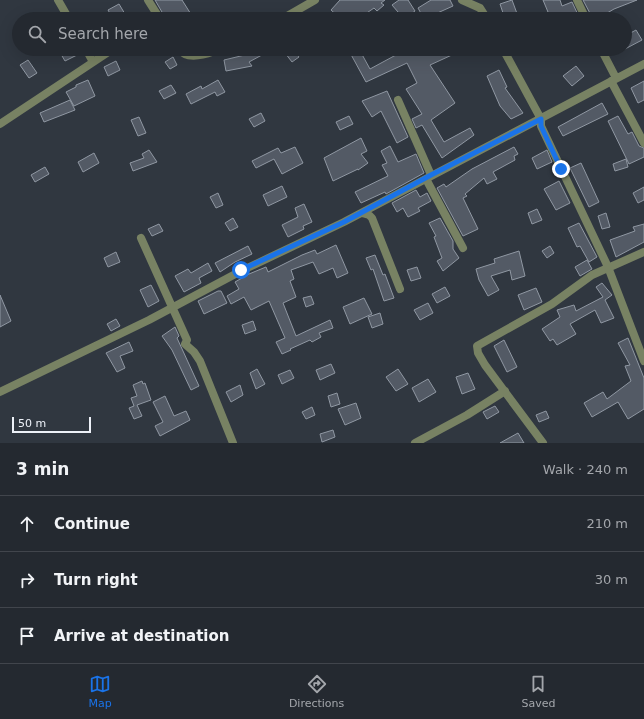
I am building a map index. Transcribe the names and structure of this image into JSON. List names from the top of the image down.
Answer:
{
  "scale_bar": "50 m",
  "page": {
    "search": "Search here",
    "scale": "50 m",
    "heading": ["3 min", "Walk · 240 m"],
    "list": [
      ["Continue", "210 m"],
      ["Turn right", "30 m"],
      "Arrive at destination"
    ],
    "nav": ["Map", "Directions", "Saved"]
  }
}
